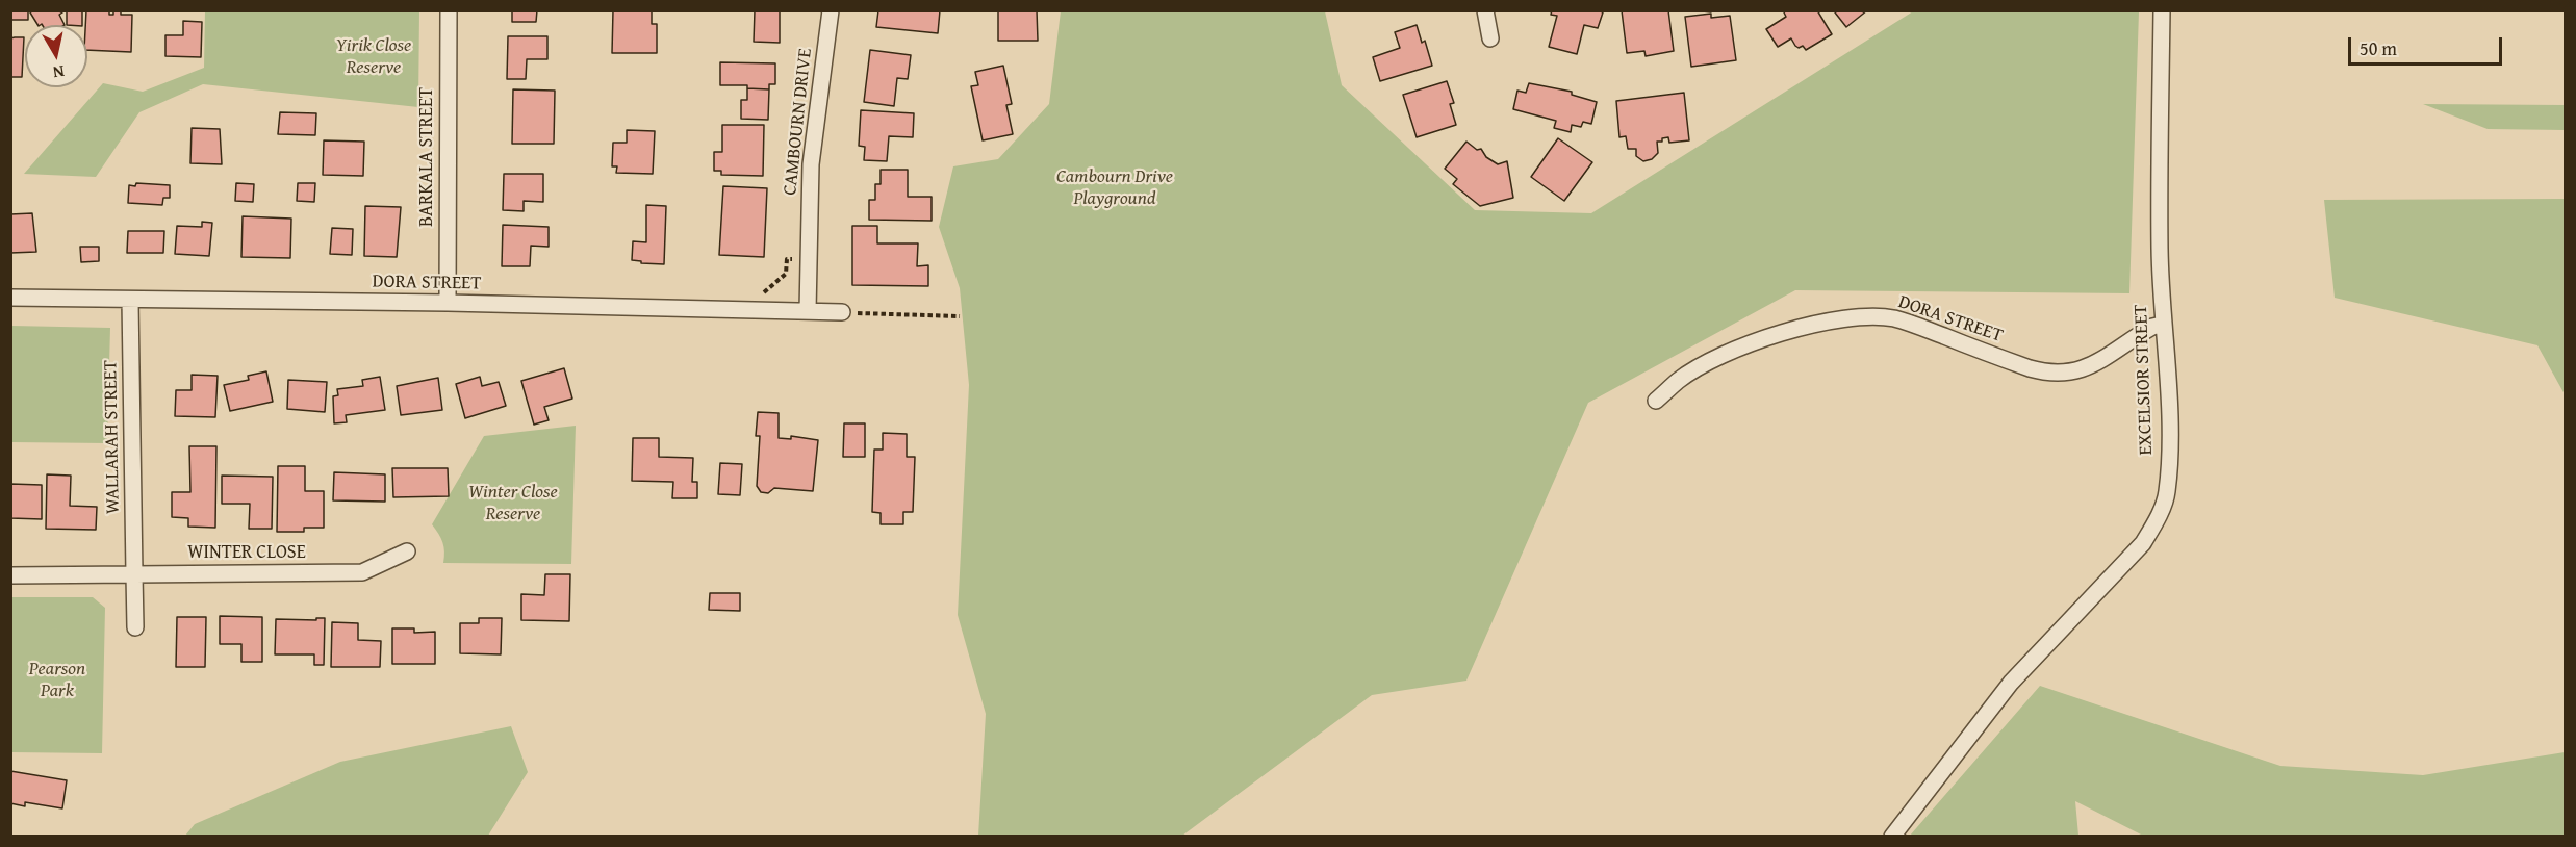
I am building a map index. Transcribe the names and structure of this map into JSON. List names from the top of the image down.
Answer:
{
  "streets": {
    "street": [
      "CAMBOURN DRIVE",
      "BARKALA STREET",
      "DORA STREET",
      "EXCELSIOR STREET",
      "WALLARAH STREET",
      "WINTER CLOSE"
    ]
  },
  "crossings": [
    ["CAMBOURN DRIVE", "DORA STREET"],
    ["BARKALA STREET", "DORA STREET"],
    ["DORA STREET", "EXCELSIOR STREET"],
    ["DORA STREET", "WALLARAH STREET"],
    ["WALLARAH STREET", "WINTER CLOSE"]
  ],
  "parks": [
    "Yirik Close Reserve",
    "Cambourn Drive Playground",
    "Winter Close Reserve",
    "Pearson Park"
  ],
  "scale_bar": "50 m",
  "north": "bottom"
}
